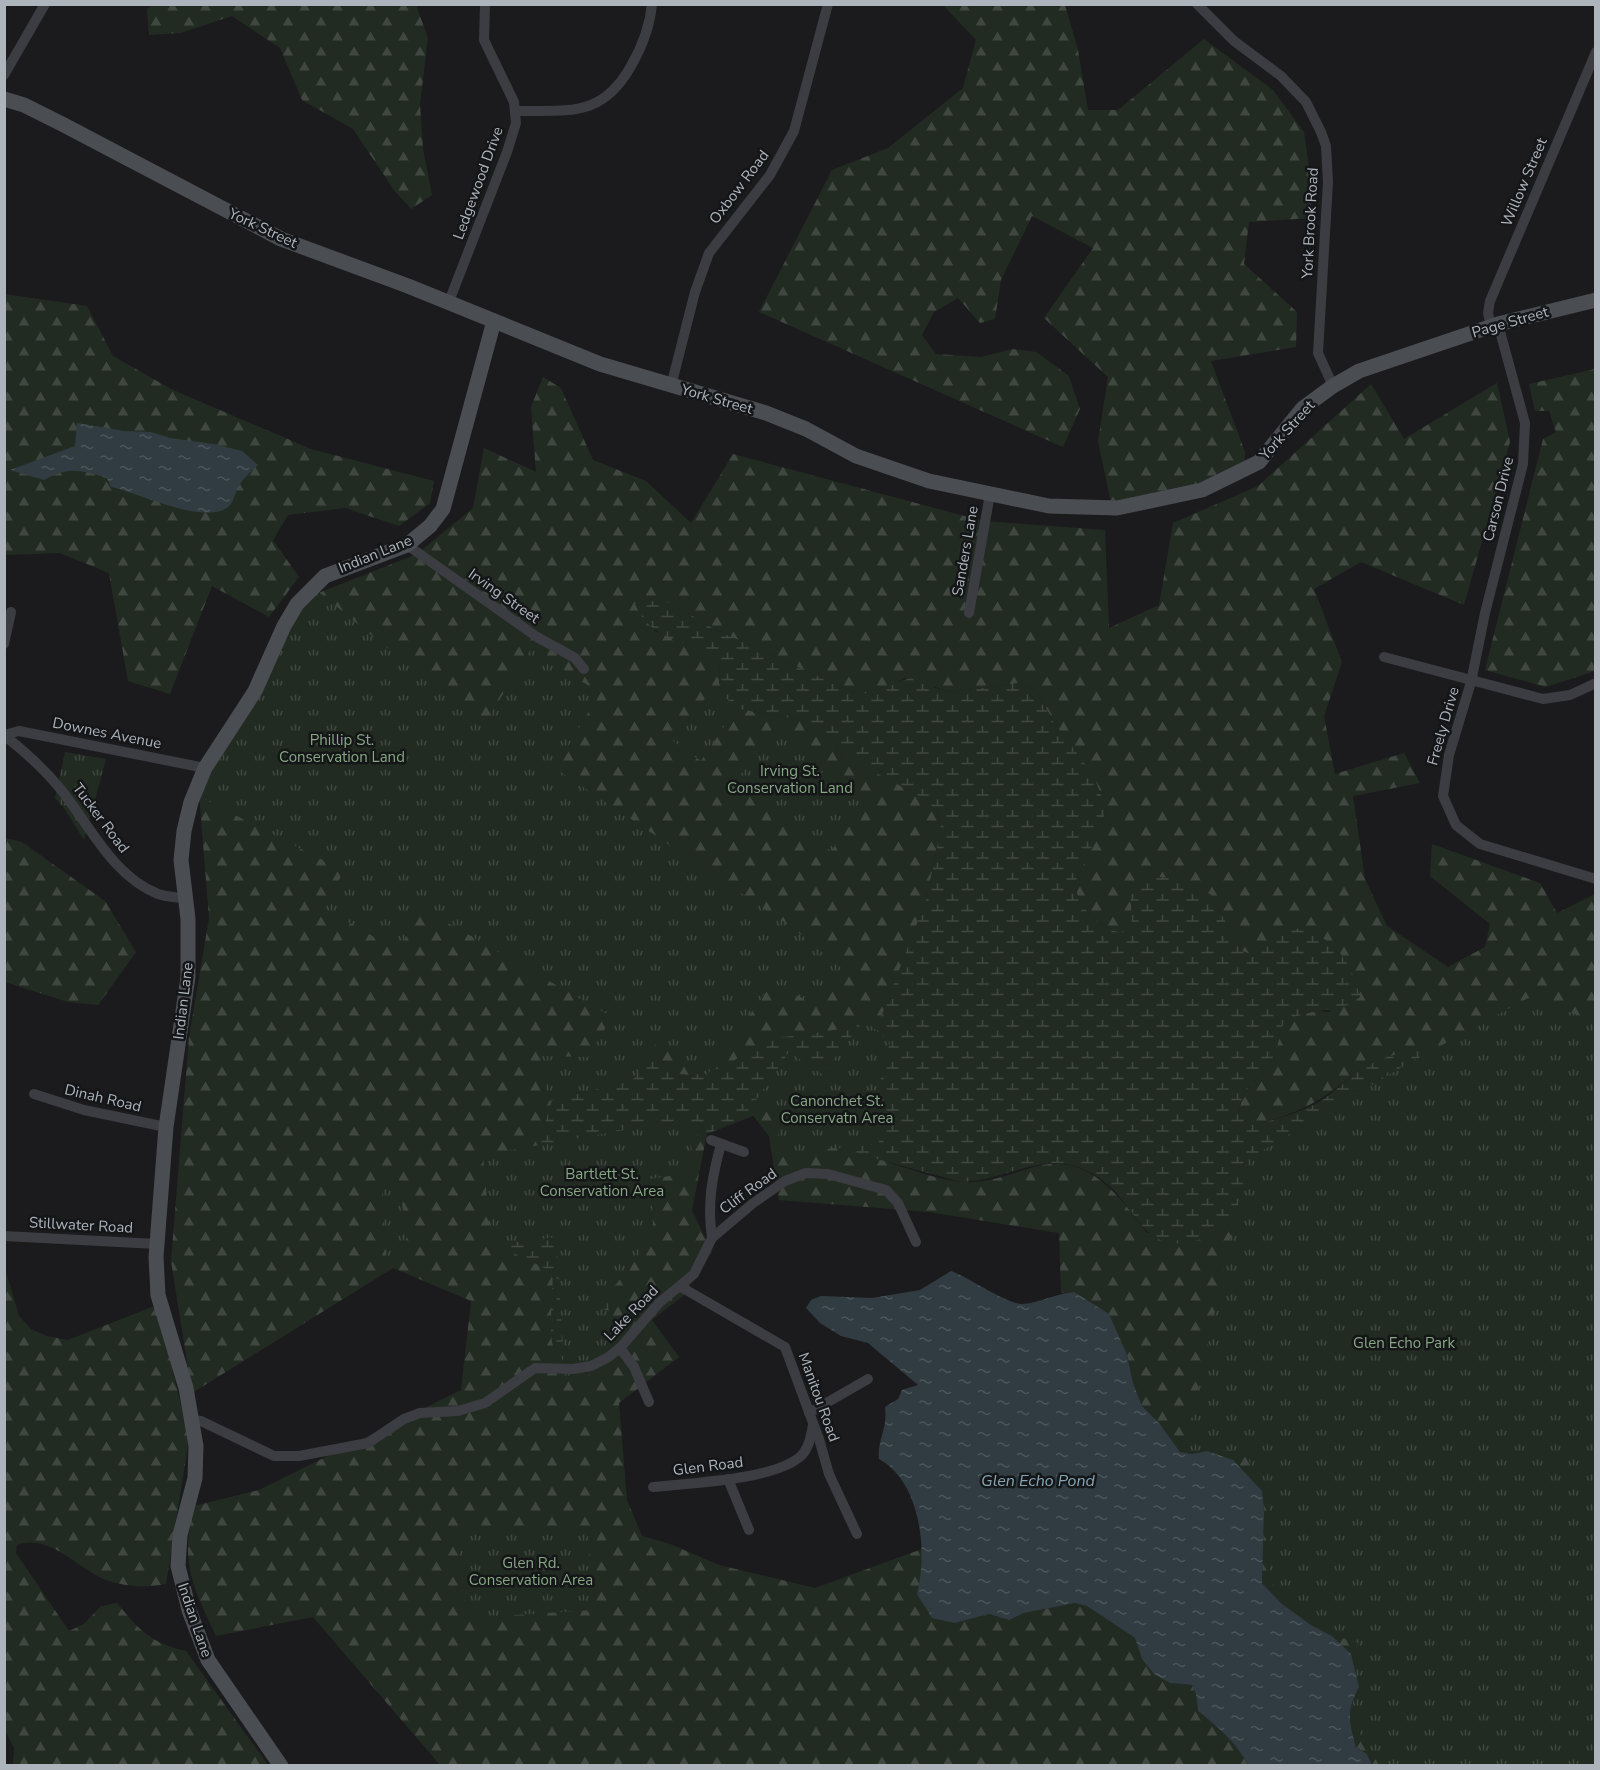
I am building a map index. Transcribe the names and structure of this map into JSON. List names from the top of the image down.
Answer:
{
  "streets": {
    "street": [
      "Willow Street",
      "Ledgewood Drive",
      "Oxbow Road",
      "York Brook Road",
      "York Street",
      "Page Street",
      "Carson Drive",
      "Sanders Lane",
      "Indian Lane",
      "Irving Street",
      "Freely Drive",
      "Downes Avenue",
      "Tucker Road",
      "Dinah Road",
      "Cliff Road",
      "Stillwater Road",
      "Lake Road",
      "Manitou Road",
      "Glen Road"
    ]
  },
  "crossings": [
    ["Willow Street", "Page Street"],
    ["Willow Street", "Carson Drive"],
    ["Ledgewood Drive", "York Street"],
    ["Oxbow Road", "York Street"],
    ["York Brook Road", "York Street"],
    ["York Street", "Page Street"],
    ["York Street", "Sanders Lane"],
    ["York Street", "Indian Lane"],
    ["Page Street", "Carson Drive"],
    ["Carson Drive", "Freely Drive"],
    ["Indian Lane", "Irving Street"],
    ["Indian Lane", "Downes Avenue"],
    ["Indian Lane", "Tucker Road"],
    ["Indian Lane", "Dinah Road"],
    ["Indian Lane", "Stillwater Road"],
    ["Indian Lane", "Lake Road"],
    ["Downes Avenue", "Tucker Road"],
    ["Cliff Road", "Lake Road"],
    ["Lake Road", "Manitou Road"],
    ["Manitou Road", "Glen Road"]
  ],
  "water": ["Glen Echo Pond"],
  "parks": [
    "Phillip St. Conservation Land",
    "Irving St. Conservation Land",
    "Canonchet St. Conservatn Area",
    "Bartlett St. Conservation Area",
    "Glen Echo Park",
    "Glen Rd. Conservation Area"
  ]
}
